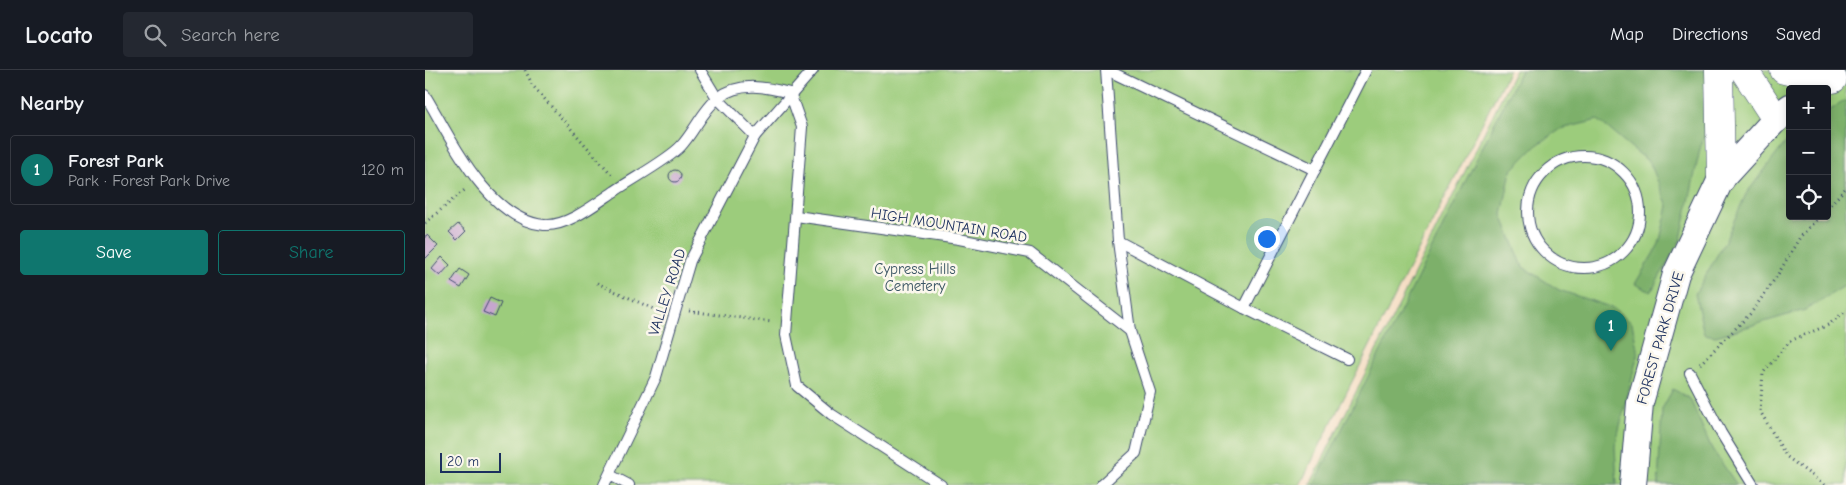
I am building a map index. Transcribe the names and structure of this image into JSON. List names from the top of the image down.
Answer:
{
  "streets": {
    "street": ["FOREST PARK DRIVE"],
    "lane": ["HIGH MOUNTAIN ROAD", "VALLEY ROAD"]
  },
  "parks": ["Cypress Hills Cemetery"],
  "scale_bar": "20 m",
  "page": {
    "header": "Locato",
    "search": "Search here",
    "nav": ["Map", "Directions", "Saved"],
    "heading": "Nearby",
    "map_buttons": ["+", "−"],
    "list": [
      {
        "mark": "1",
        "name": "Forest Park",
        "note": "Park · Forest Park Drive",
        "value": "120 m"
      }
    ],
    "buttons": ["Save", "Share"],
    "pins": "1",
    "scale": "20 m"
  }
}
